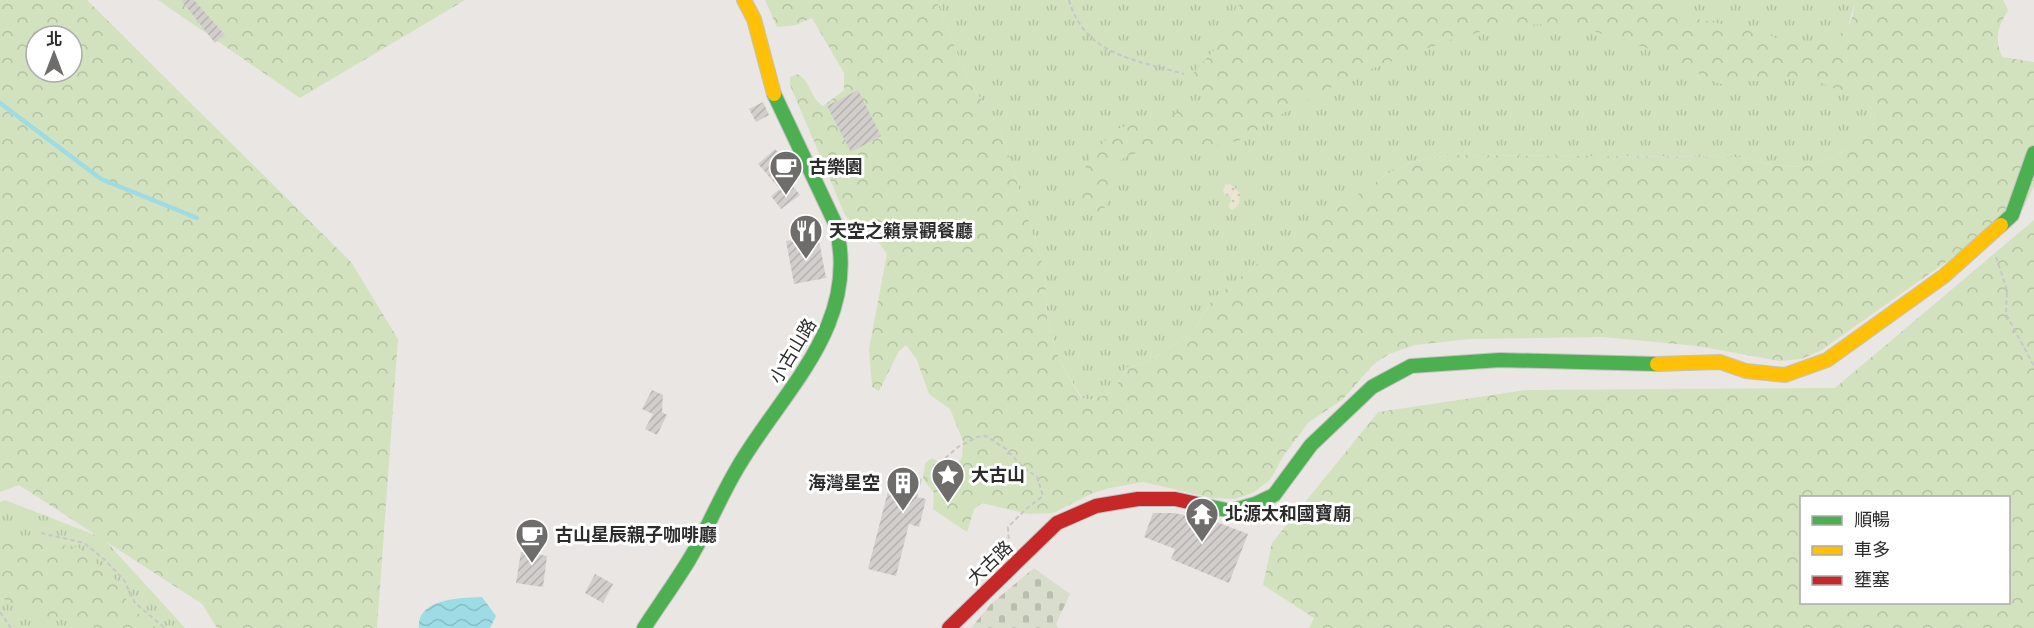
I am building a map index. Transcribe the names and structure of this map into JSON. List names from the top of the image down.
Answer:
{
  "streets": {
    "street": ["小古山路", "大古路"]
  },
  "places": {
    "cafe": ["古樂園", "古山星辰親子咖啡廳"],
    "restaurant": ["天空之籟景觀餐廳"],
    "place": ["大古山"],
    "building": ["海灣星空"],
    "temple": ["北源太和國寶廟"]
  },
  "legend": ["順暢", "車多", "壅塞"],
  "north": "top"
}
